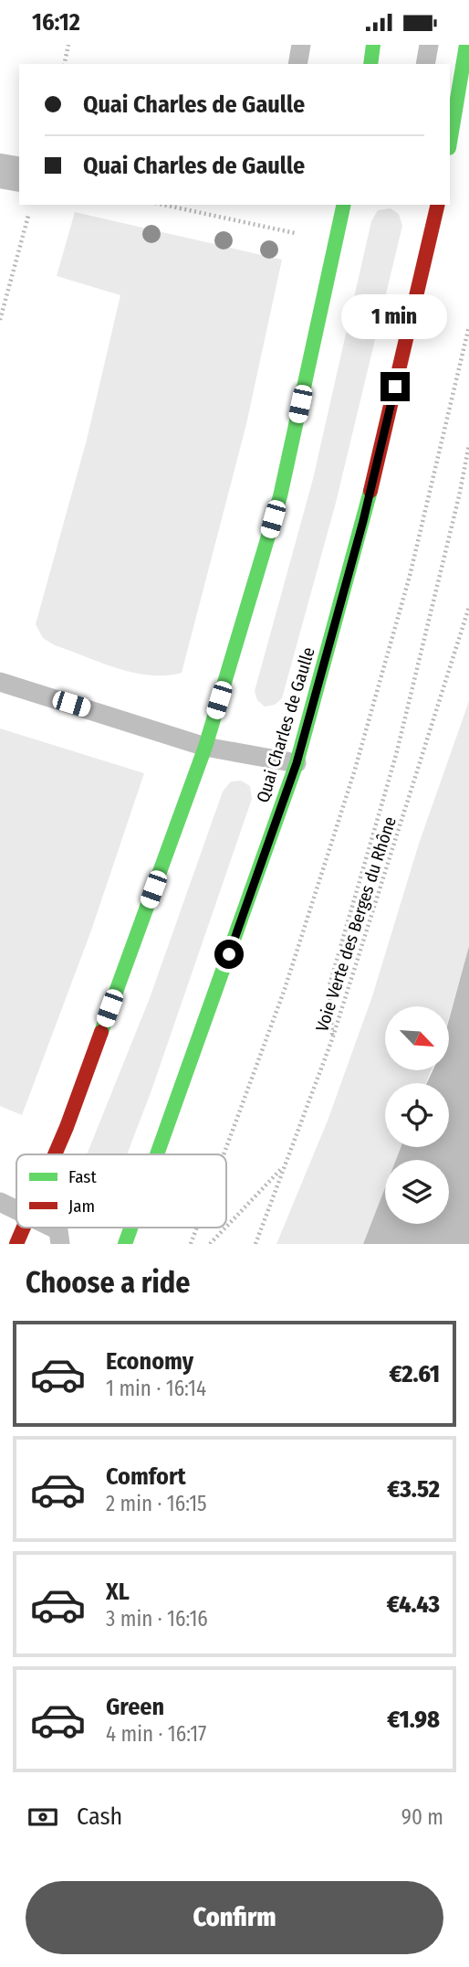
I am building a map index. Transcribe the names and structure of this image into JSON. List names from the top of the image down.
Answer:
{
  "streets": {
    "main road": ["Quai Charles de Gaulle"],
    "path": ["Voie Verte des Berges du Rhône"]
  },
  "legend": ["Fast", "Jam"],
  "north": "bottom right",
  "page": {
    "status": "16:12",
    "banner": ["Quai Charles de Gaulle", "Quai Charles de Gaulle"],
    "bubble": "1 min",
    "heading": "Choose a ride",
    "list": [
      {
        "name": "Economy",
        "note": "1 min · 16:14",
        "value": "€2.61"
      },
      {
        "name": "Comfort",
        "note": "2 min · 16:15",
        "value": "€3.52"
      },
      {
        "name": "XL",
        "note": "3 min · 16:16",
        "value": "€4.43"
      },
      {
        "name": "Green",
        "note": "4 min · 16:17",
        "value": "€1.98"
      }
    ],
    "pay": ["Cash", "90 m"],
    "buttons": "Confirm"
  }
}
